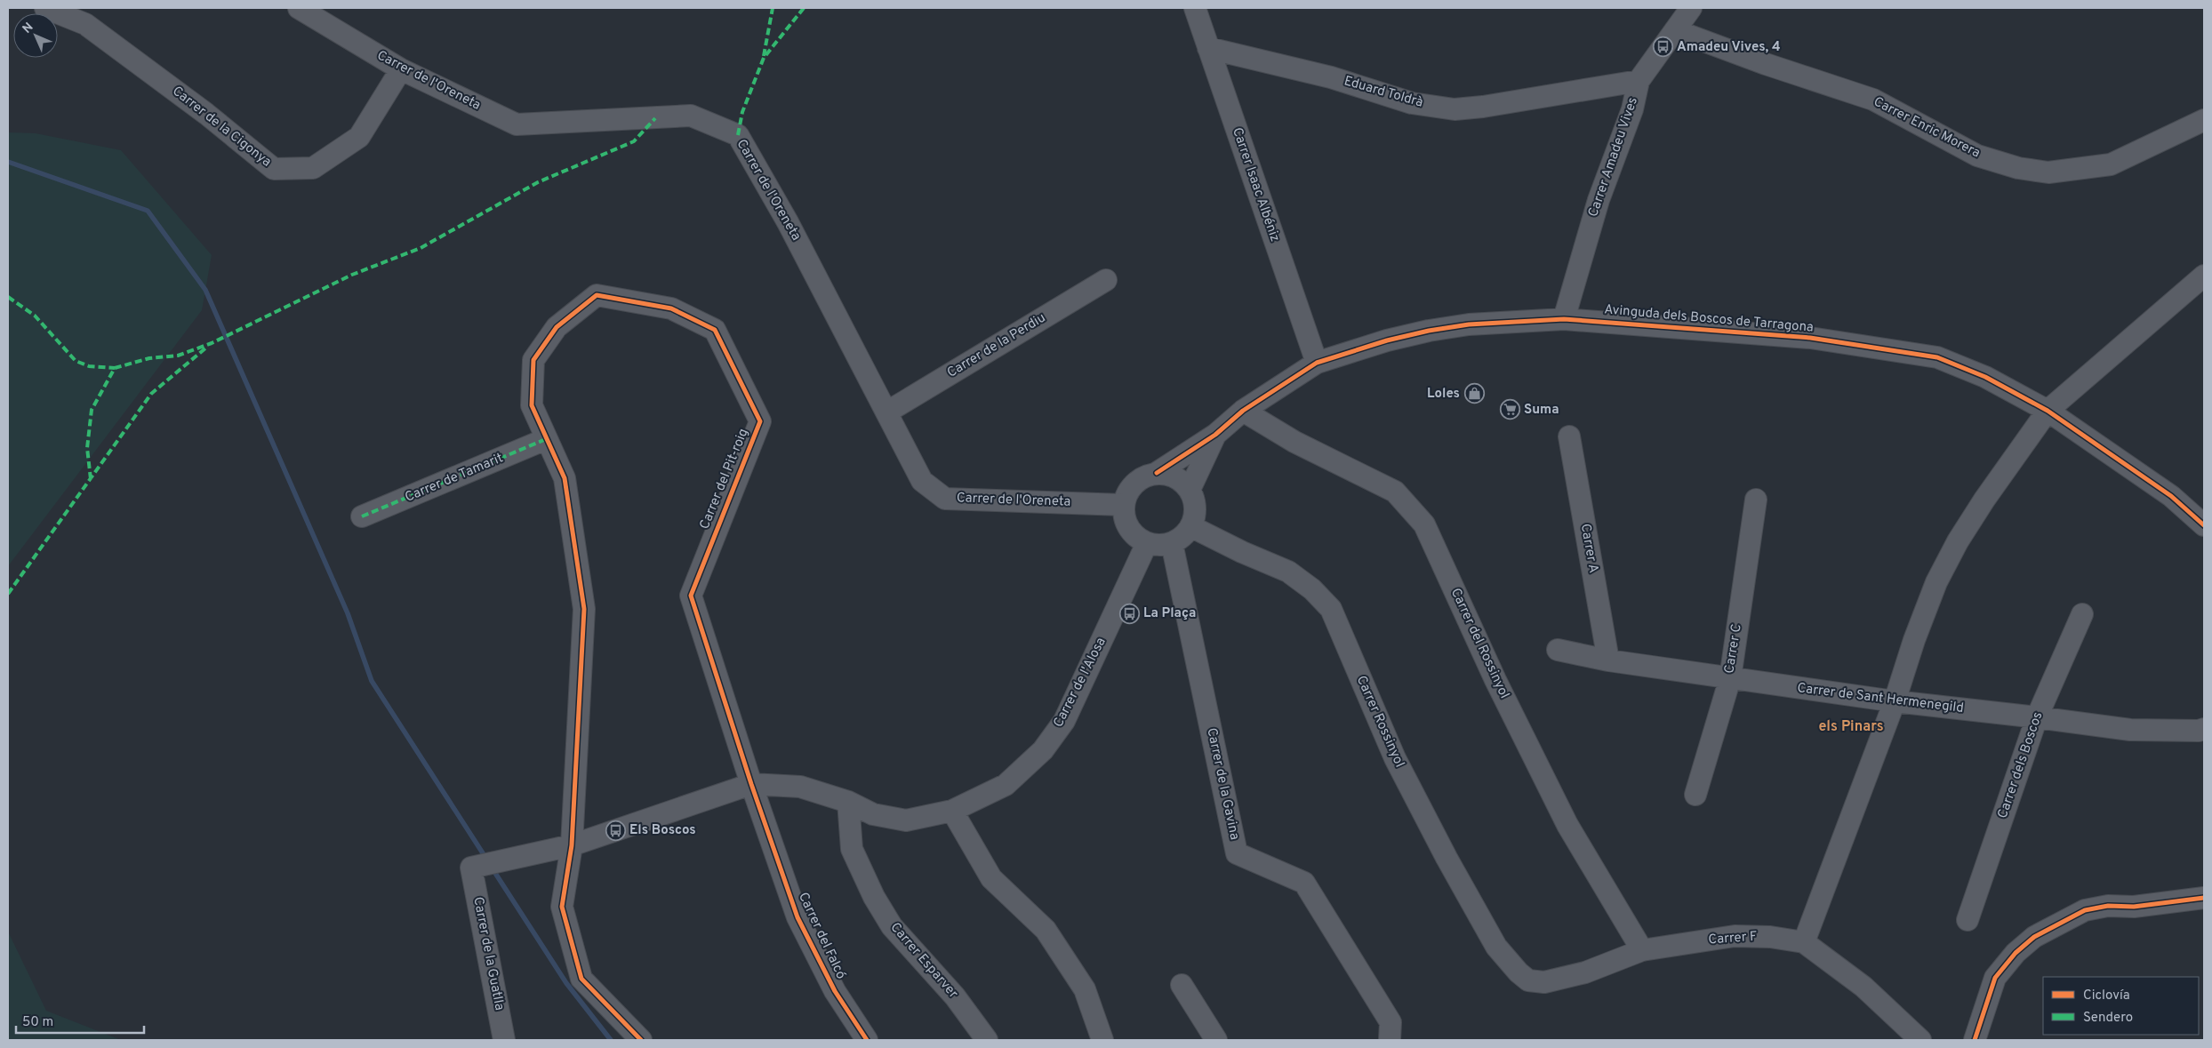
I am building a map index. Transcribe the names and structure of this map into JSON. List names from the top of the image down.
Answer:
{
  "streets": {
    "street": [
      "Carrer de l'Oreneta",
      "Eduard Toldrà",
      "Carrer de la Cigonya",
      "Carrer Enric Morera",
      "Carrer Amadeu Vives",
      "Carrer Isaac Albéniz",
      "Avinguda dels Boscos de Tarragona",
      "Carrer de la Perdiu",
      "Carrer de Tamarit",
      "Carrer del Pit-roig",
      "Carrer A",
      "Carrer del Rossinyol",
      "Carrer C",
      "Carrer de l'Alosa",
      "Carrer de Sant Hermenegild",
      "Carrer Rossinyol",
      "Carrer dels Boscos",
      "Carrer de la Gavina",
      "Carrer del Falcó",
      "Carrer F",
      "Carrer de la Guatlla",
      "Carrer Esparver"
    ]
  },
  "crossings": [
    ["Carrer de l'Oreneta", "Carrer de la Cigonya"],
    ["Carrer de l'Oreneta", "Avinguda dels Boscos de Tarragona"],
    ["Carrer de l'Oreneta", "Carrer de la Perdiu"],
    ["Carrer de l'Oreneta", "Carrer de l'Alosa"],
    ["Carrer de l'Oreneta", "Carrer Rossinyol"],
    ["Carrer de l'Oreneta", "Carrer de la Gavina"],
    ["Eduard Toldrà", "Carrer Amadeu Vives"],
    ["Eduard Toldrà", "Carrer Isaac Albéniz"],
    ["Carrer Enric Morera", "Carrer Amadeu Vives"],
    ["Carrer Amadeu Vives", "Avinguda dels Boscos de Tarragona"],
    ["Carrer Isaac Albéniz", "Avinguda dels Boscos de Tarragona"],
    ["Avinguda dels Boscos de Tarragona", "Carrer del Rossinyol"],
    ["Avinguda dels Boscos de Tarragona", "Carrer de l'Alosa"],
    ["Avinguda dels Boscos de Tarragona", "Carrer Rossinyol"],
    ["Avinguda dels Boscos de Tarragona", "Carrer de la Gavina"],
    ["Carrer de Tamarit", "Carrer del Pit-roig"],
    ["Carrer del Pit-roig", "Carrer de l'Alosa"],
    ["Carrer del Pit-roig", "Carrer del Falcó"],
    ["Carrer A", "Carrer de Sant Hermenegild"],
    ["Carrer del Rossinyol", "Carrer F"],
    ["Carrer C", "Carrer de Sant Hermenegild"],
    ["Carrer de l'Alosa", "Carrer Rossinyol"],
    ["Carrer de l'Alosa", "Carrer de la Gavina"],
    ["Carrer de l'Alosa", "Carrer del Falcó"],
    ["Carrer de l'Alosa", "Carrer de la Guatlla"],
    ["Carrer de l'Alosa", "Carrer Esparver"],
    ["Carrer de Sant Hermenegild", "Carrer dels Boscos"],
    ["Carrer Rossinyol", "Carrer de la Gavina"],
    ["Carrer Rossinyol", "Carrer F"]
  ],
  "districts": ["els Pinars"],
  "places": {
    "bus stop": ["Amadeu Vives, 4", "La Plaça", "Els Boscos"],
    "shop": ["Loles"],
    "supermarket": ["Suma"]
  },
  "legend": ["Ciclovía", "Sendero"],
  "scale_bar": "50 m",
  "north": "top left"
}
